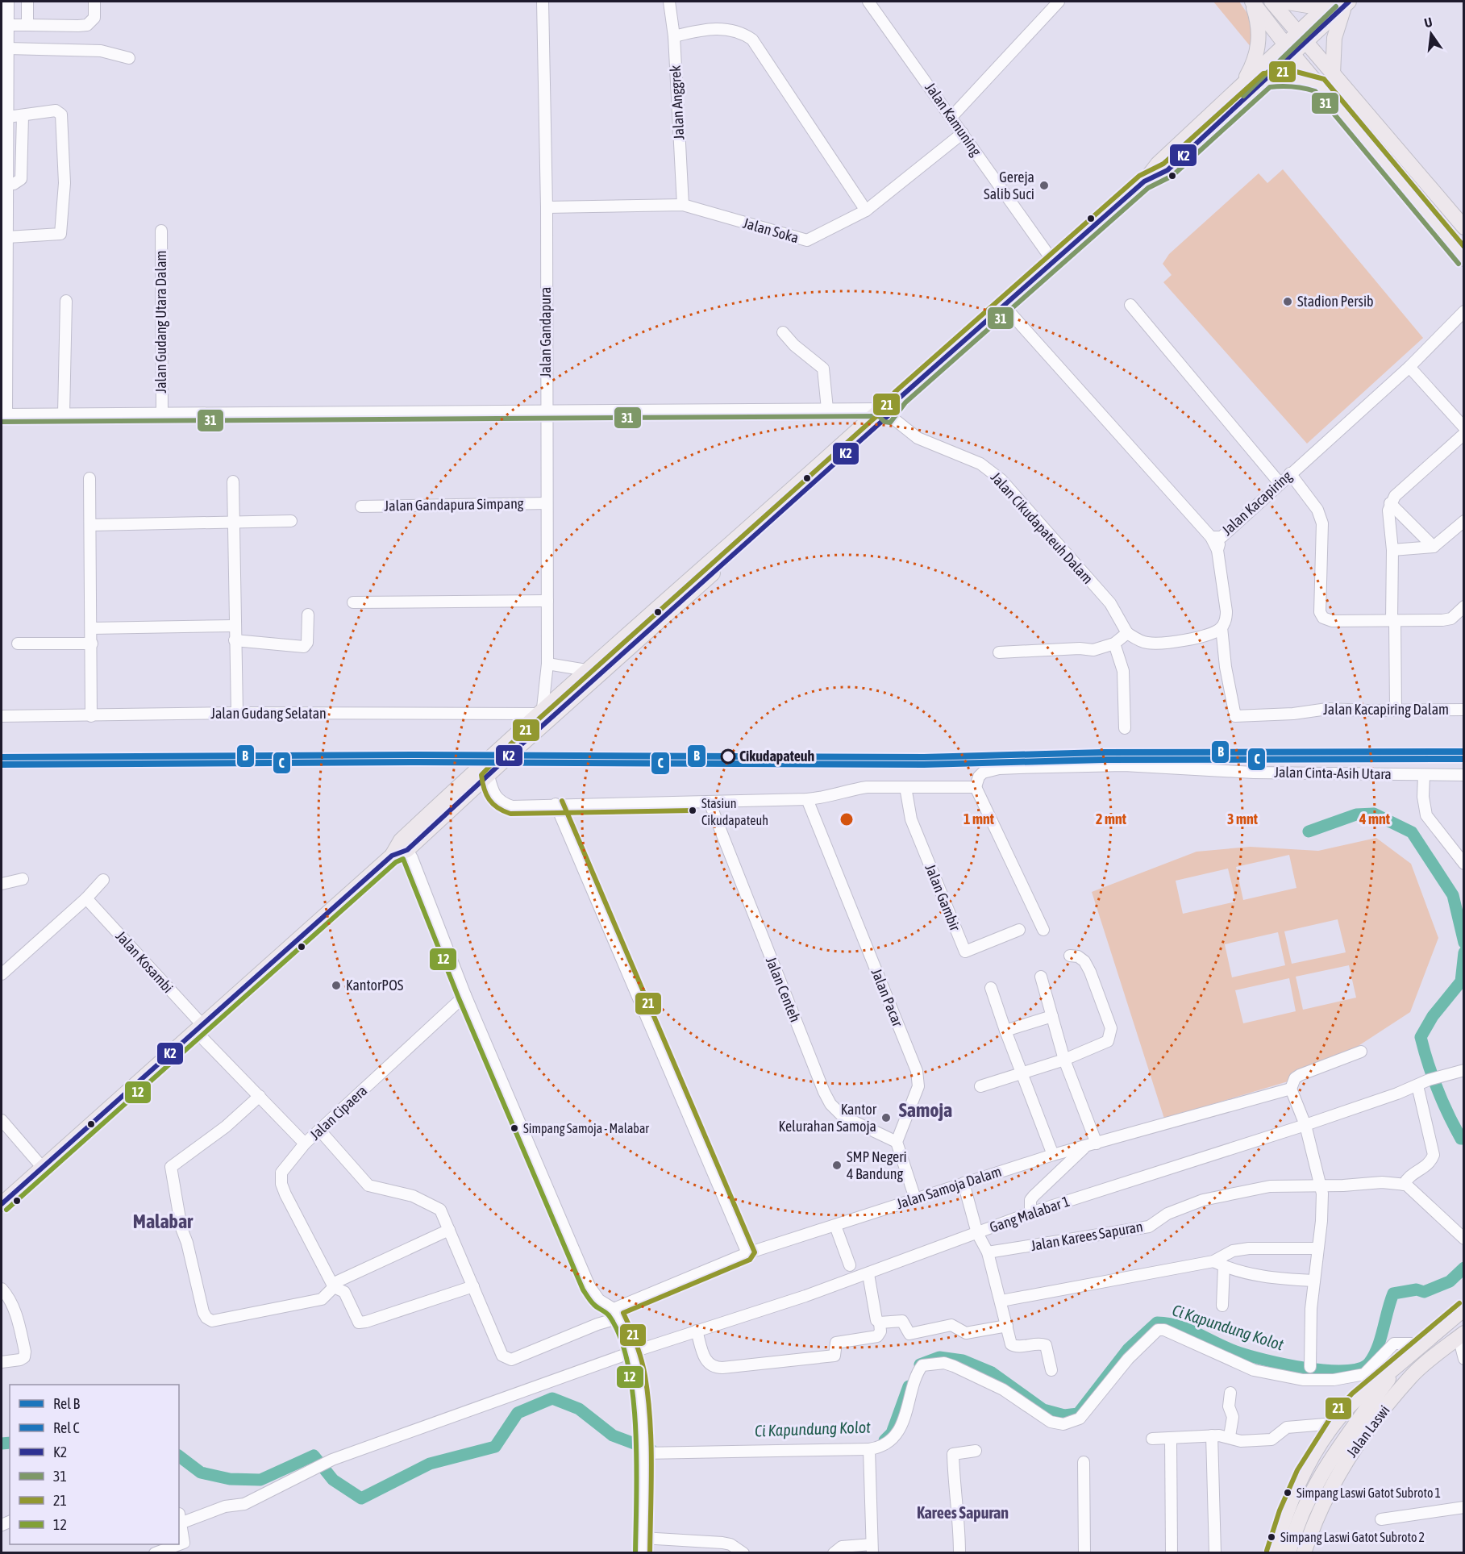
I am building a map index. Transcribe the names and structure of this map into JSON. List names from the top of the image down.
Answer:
{
  "streets": {
    "main road": ["Jalan Laswi"],
    "street": [
      "Jalan Anggrek",
      "Jalan Kamuning",
      "Jalan Soka",
      "Jalan Gudang Utara Dalam",
      "Jalan Gandapura",
      "Jalan Kacapiring",
      "Jalan Gandapura Simpang",
      "Jalan Cikudapateuh Dalam",
      "Jalan Kacapiring Dalam",
      "Jalan Gudang Selatan",
      "Jalan Cinta-Asih Utara",
      "Jalan Gambir",
      "Jalan Kosambi",
      "Jalan Centeh",
      "Jalan Pacar",
      "Jalan Cipaera",
      "Jalan Samoja Dalam",
      "Gang Malabar 1",
      "Jalan Karees Sapuran"
    ]
  },
  "crossings": [
    ["Jalan Anggrek", "Jalan Soka"],
    ["Jalan Kamuning", "Jalan Soka"],
    ["Jalan Soka", "Jalan Gandapura"],
    ["Jalan Gandapura", "Jalan Gandapura Simpang"],
    ["Jalan Gandapura", "Jalan Gudang Selatan"],
    ["Jalan Kosambi", "Jalan Cipaera"],
    ["Jalan Centeh", "Jalan Pacar"],
    ["Jalan Cipaera", "Jalan Samoja Dalam"]
  ],
  "districts": ["Samoja", "Malabar", "Karees Sapuran"],
  "water": ["Ci Kapundung Kolot"],
  "places": [
    "Gereja Salib Suci",
    "Stadion Persib",
    "Cikudapateuh",
    "Stasiun Cikudapateuh",
    "KantorPOS",
    "Kantor Kelurahan Samoja",
    "Simpang Samoja - Malabar",
    "SMP Negeri 4 Bandung",
    "Simpang Laswi Gatot Subroto 1",
    "Simpang Laswi Gatot Subroto 2"
  ],
  "lines": [
    "transit line K2",
    "transit line 31",
    "transit line 21",
    "rail line B",
    "rail line C",
    "transit line 12"
  ],
  "legend": [
    "Rel B",
    "Rel C",
    "K2",
    "31",
    "21",
    "12"
  ],
  "north": "top",
  "rings": [
    "1 mnt",
    "2 mnt",
    "3 mnt",
    "4 mnt"
  ]
}
